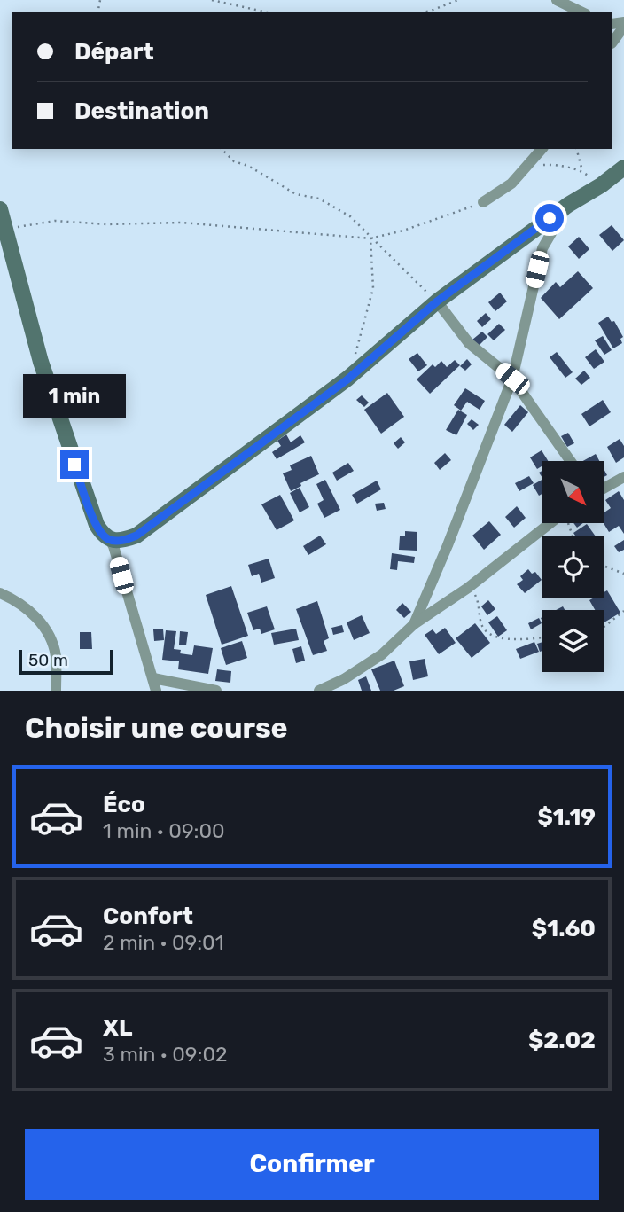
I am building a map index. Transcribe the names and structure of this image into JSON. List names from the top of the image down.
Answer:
{
  "scale_bar": "50 m",
  "north": "bottom right",
  "page": {
    "banner": ["Départ", "Destination"],
    "bubble": "1 min",
    "scale": "50 m",
    "heading": "Choisir une course",
    "list": [
      {
        "name": "Éco",
        "note": "1 min · 09:00",
        "value": "$1.19"
      },
      {
        "name": "Confort",
        "note": "2 min · 09:01",
        "value": "$1.60"
      },
      {
        "name": "XL",
        "note": "3 min · 09:02",
        "value": "$2.02"
      }
    ],
    "buttons": "Confirmer"
  }
}
